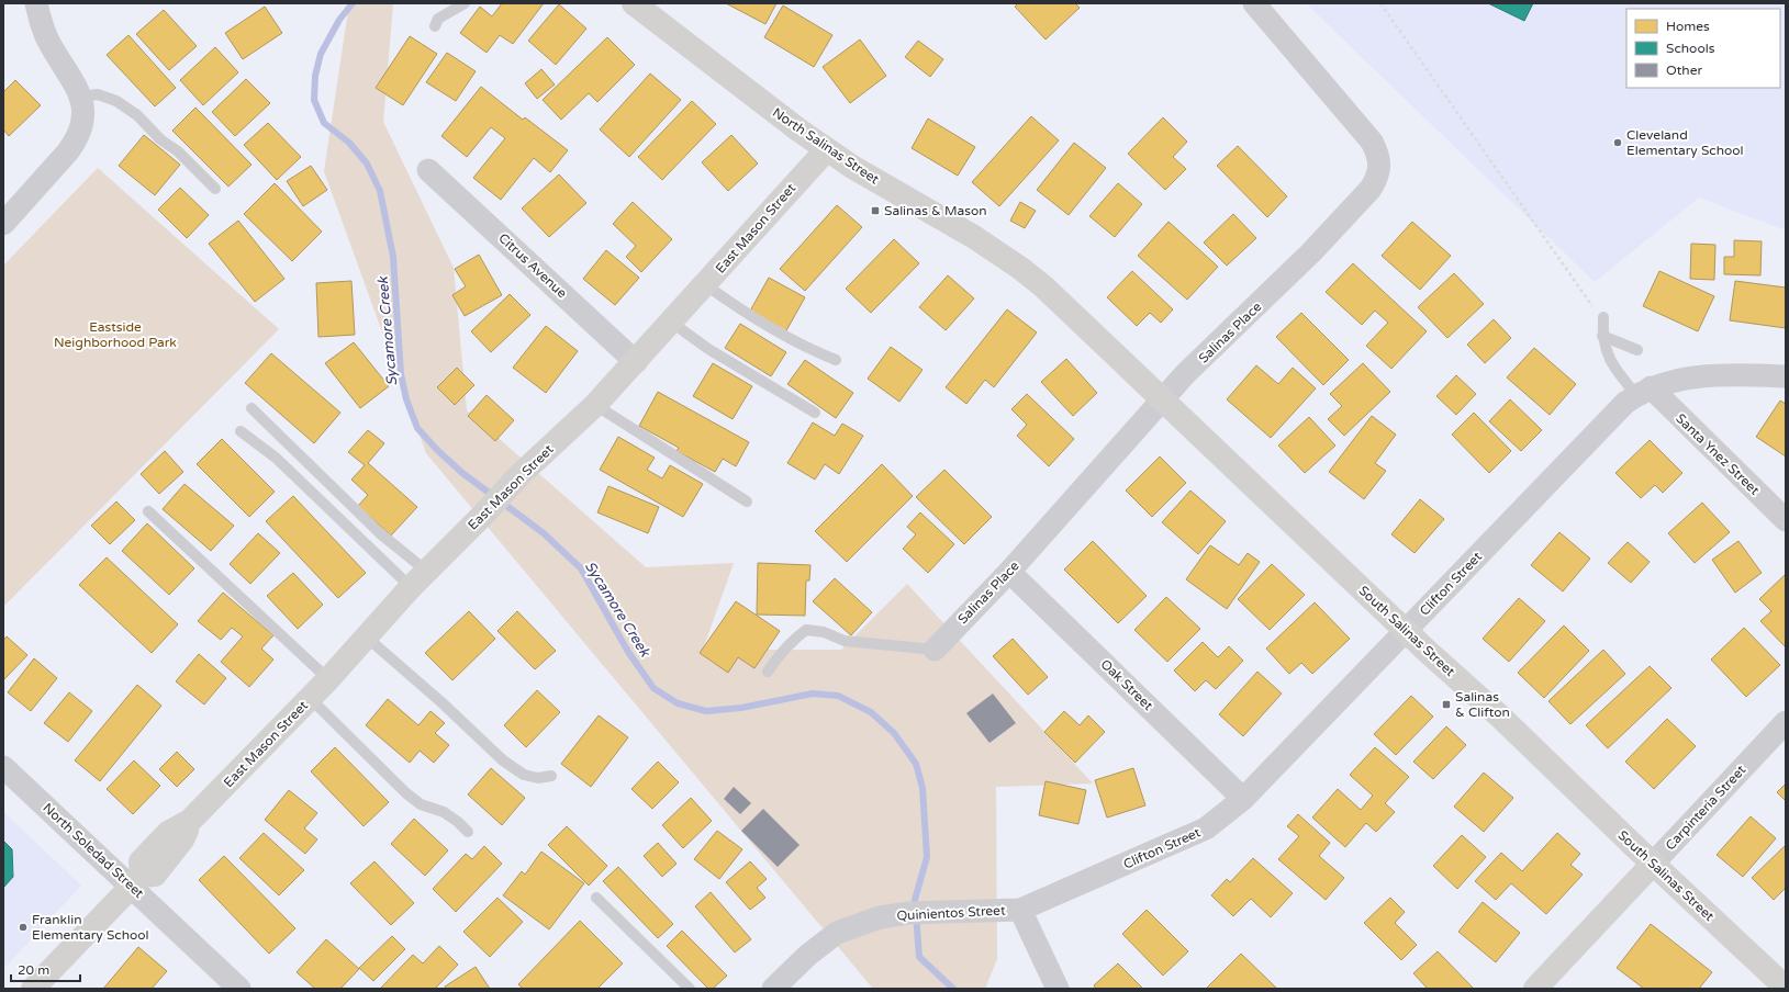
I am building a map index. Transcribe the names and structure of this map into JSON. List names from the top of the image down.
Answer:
{
  "streets": {
    "main road": [
      "North Salinas Street",
      "East Mason Street",
      "South Salinas Street",
      "Carpinteria Street"
    ],
    "street": [
      "Citrus Avenue",
      "Salinas Place",
      "Santa Ynez Street",
      "Clifton Street",
      "Oak Street",
      "North Soledad Street",
      "Quinientos Street"
    ]
  },
  "crossings": [
    ["North Salinas Street", "East Mason Street"],
    ["North Salinas Street", "Salinas Place"],
    ["North Salinas Street", "South Salinas Street"],
    ["East Mason Street", "Citrus Avenue"],
    ["East Mason Street", "North Soledad Street"],
    ["Salinas Place", "South Salinas Street"],
    ["Salinas Place", "Oak Street"],
    ["Santa Ynez Street", "Clifton Street"],
    ["Clifton Street", "South Salinas Street"],
    ["Clifton Street", "Oak Street"],
    ["Clifton Street", "Quinientos Street"],
    ["South Salinas Street", "Carpinteria Street"]
  ],
  "water": ["Sycamore Creek"],
  "parks": ["Eastside Neighborhood Park"],
  "places": {
    "other": ["Cleveland Elementary School", "Franklin Elementary School"],
    "transit": ["Salinas & Mason", "Salinas & Clifton"]
  },
  "legend": ["Homes", "Schools", "Other"],
  "scale_bar": "20 m"
}
